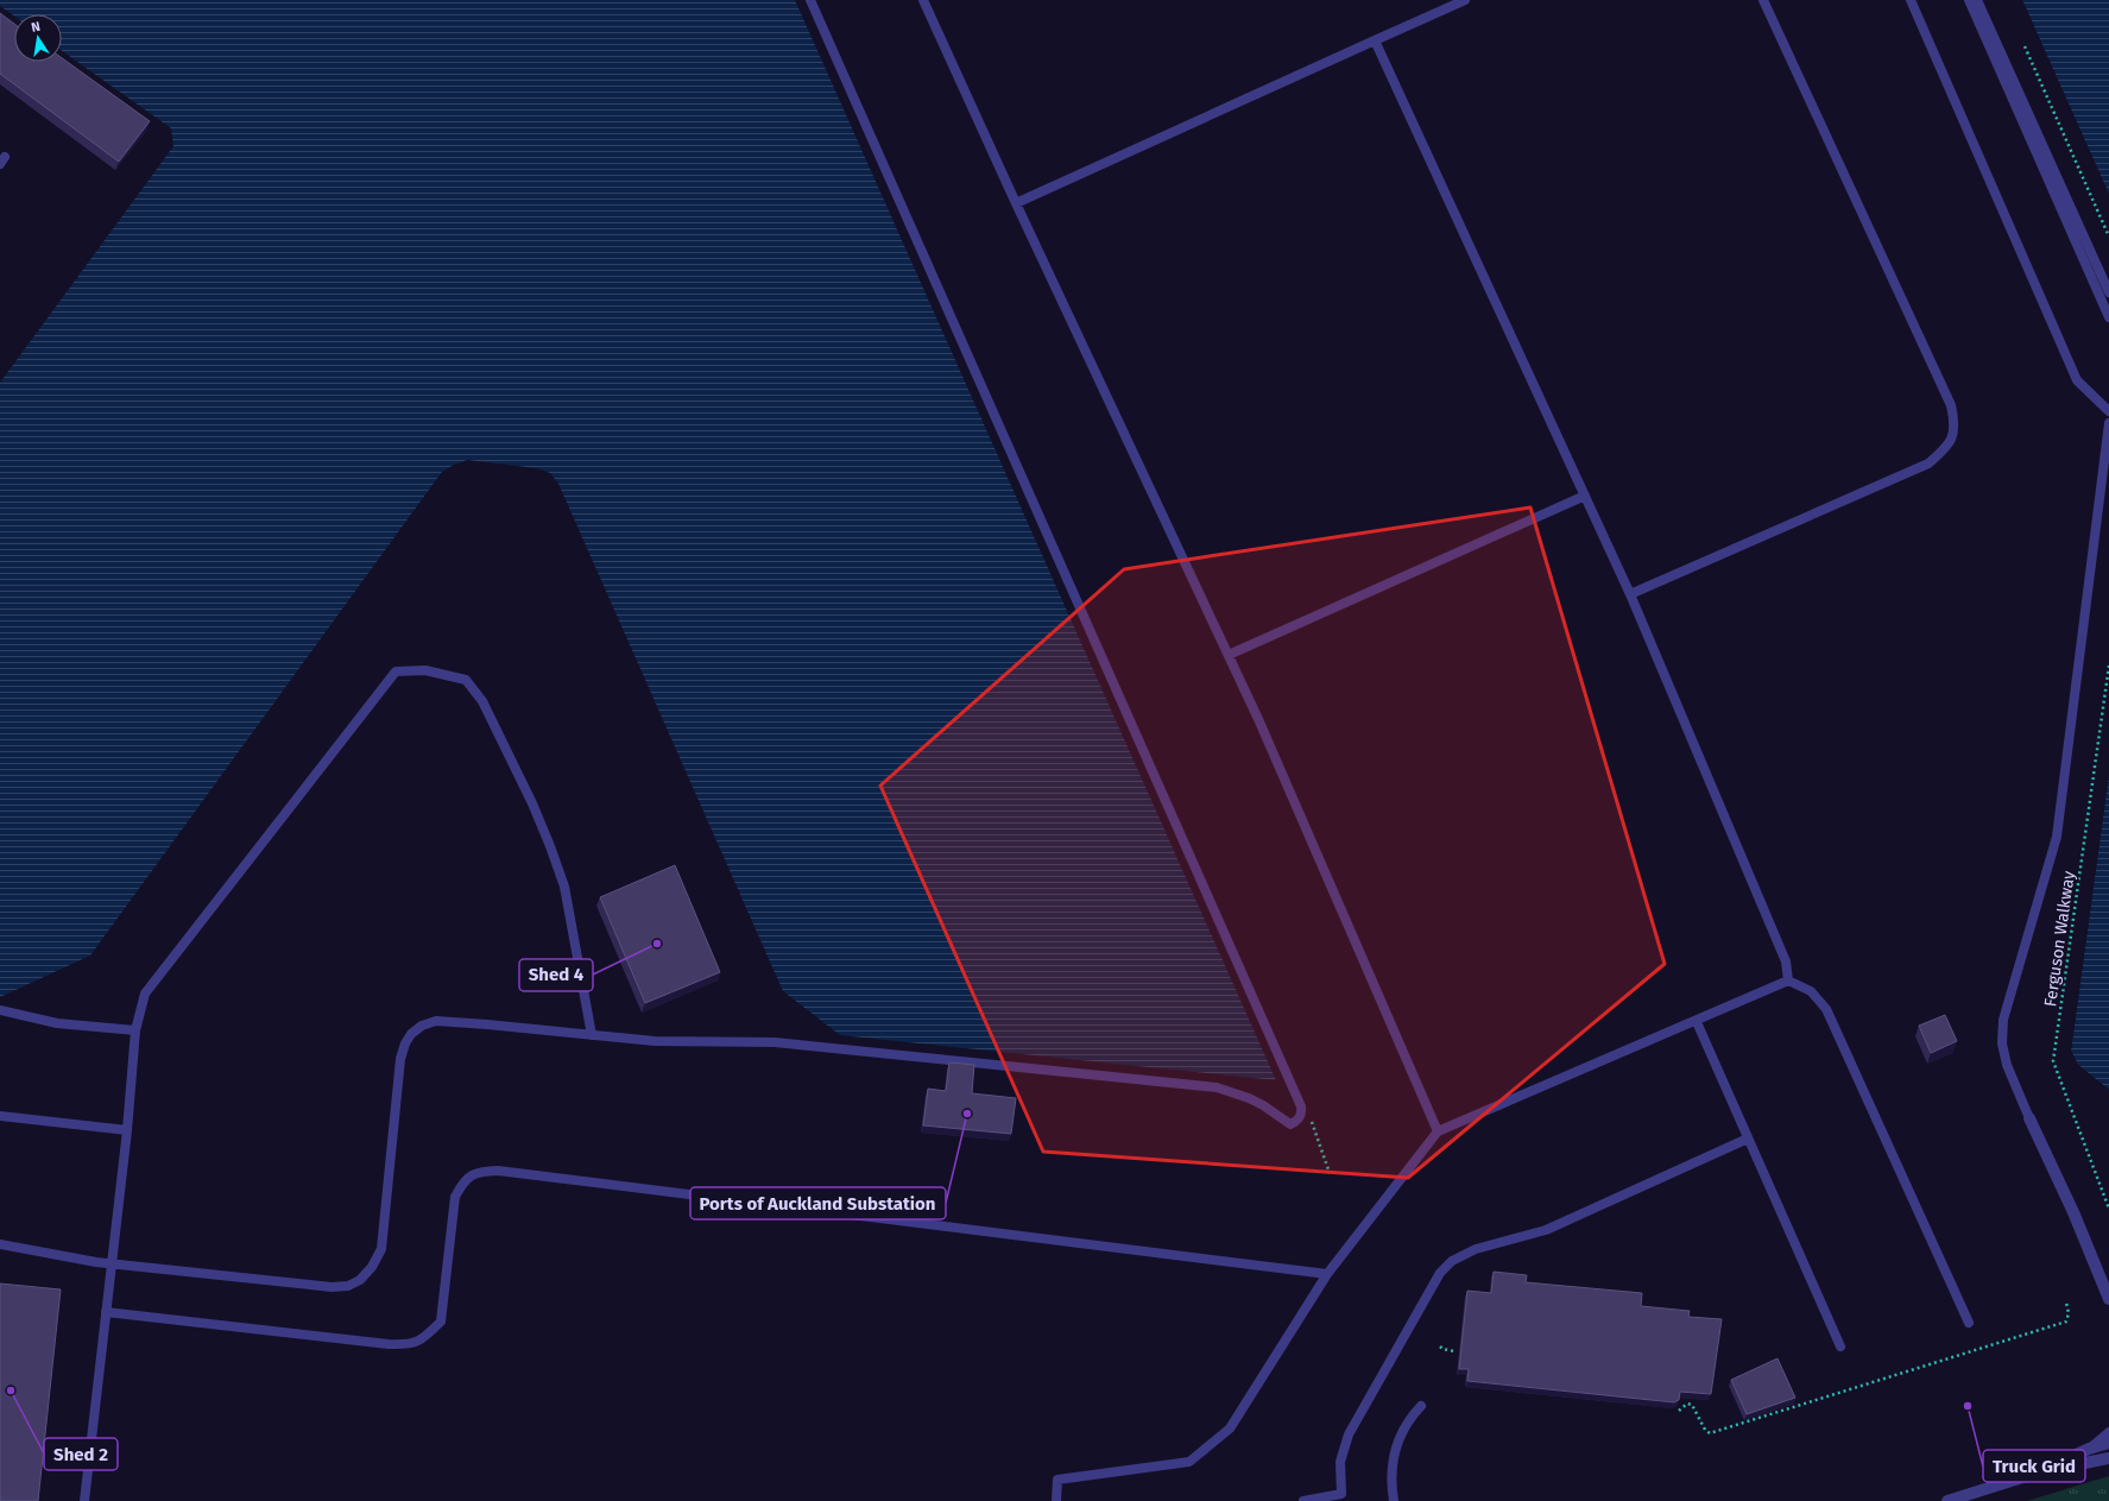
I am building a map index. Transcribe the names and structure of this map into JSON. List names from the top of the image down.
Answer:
{
  "streets": {
    "path": ["Ferguson Walkway"]
  },
  "places": [
    "Shed 4",
    "Ports of Auckland Substation",
    "Shed 2",
    "Truck Grid"
  ],
  "north": "top"
}
